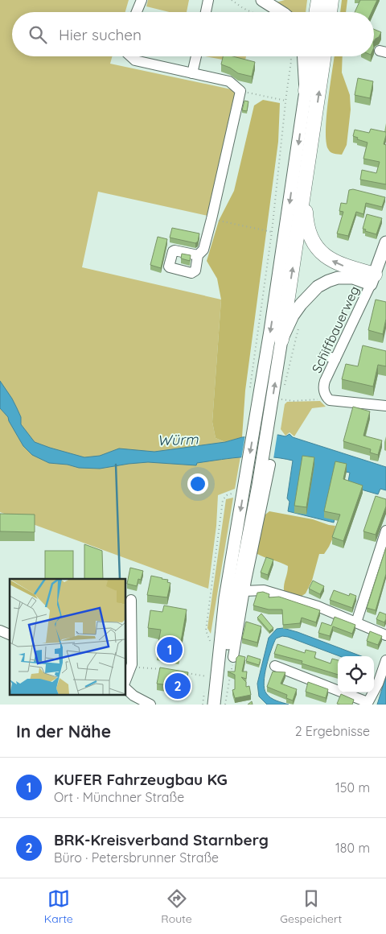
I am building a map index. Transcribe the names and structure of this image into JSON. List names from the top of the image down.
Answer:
{
  "streets": {
    "street": ["Schiffbauerweg"]
  },
  "water": ["Würm"],
  "page": {
    "search": "Hier suchen",
    "pins": ["1", "2"],
    "heading": ["In der Nähe", "2 Ergebnisse"],
    "list": [
      {
        "mark": "1",
        "name": "KUFER Fahrzeugbau KG",
        "note": "Ort · Münchner Straße",
        "value": "150 m"
      },
      {
        "mark": "2",
        "name": "BRK-Kreisverband Starnberg",
        "note": "Büro · Petersbrunner Straße",
        "value": "180 m"
      }
    ],
    "nav": ["Karte", "Route", "Gespeichert"]
  }
}
